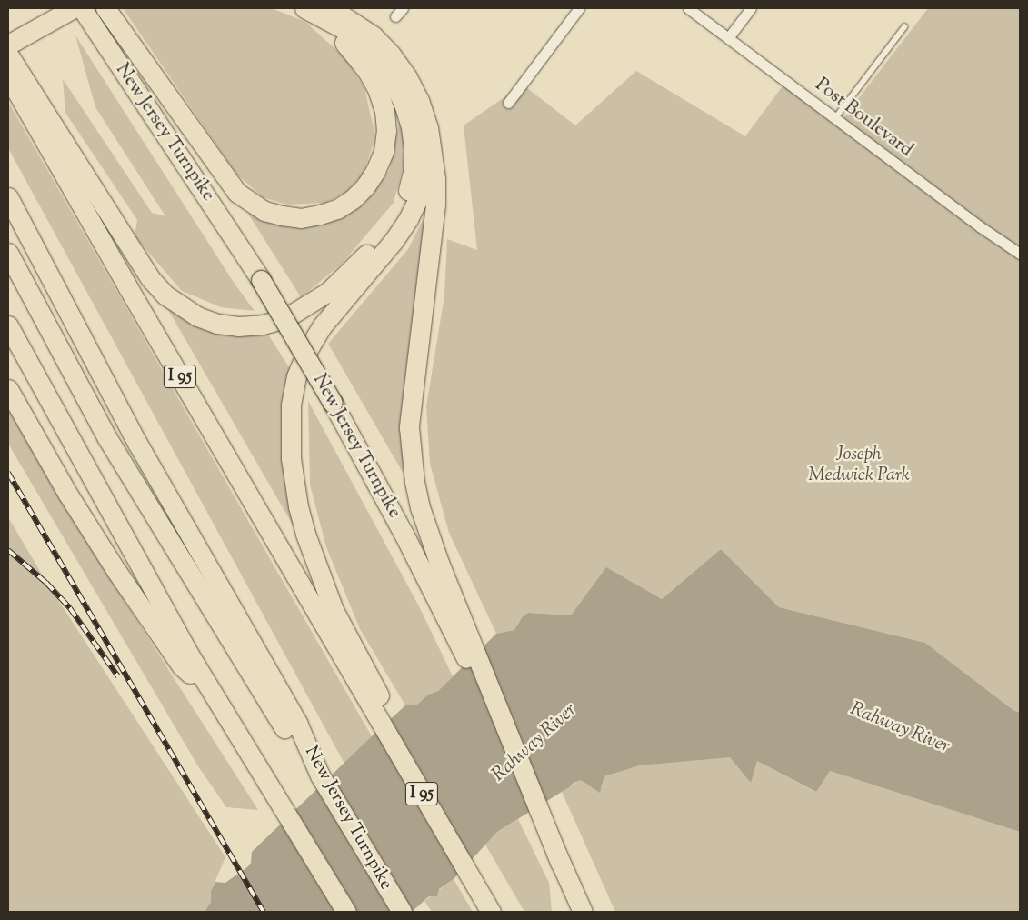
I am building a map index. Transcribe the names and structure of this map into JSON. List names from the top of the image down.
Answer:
{
  "streets": {
    "highway": ["New Jersey Turnpike", "I 95"],
    "street": ["Post Boulevard"]
  },
  "water": ["Rahway River"],
  "parks": ["Joseph Medwick Park"]
}
